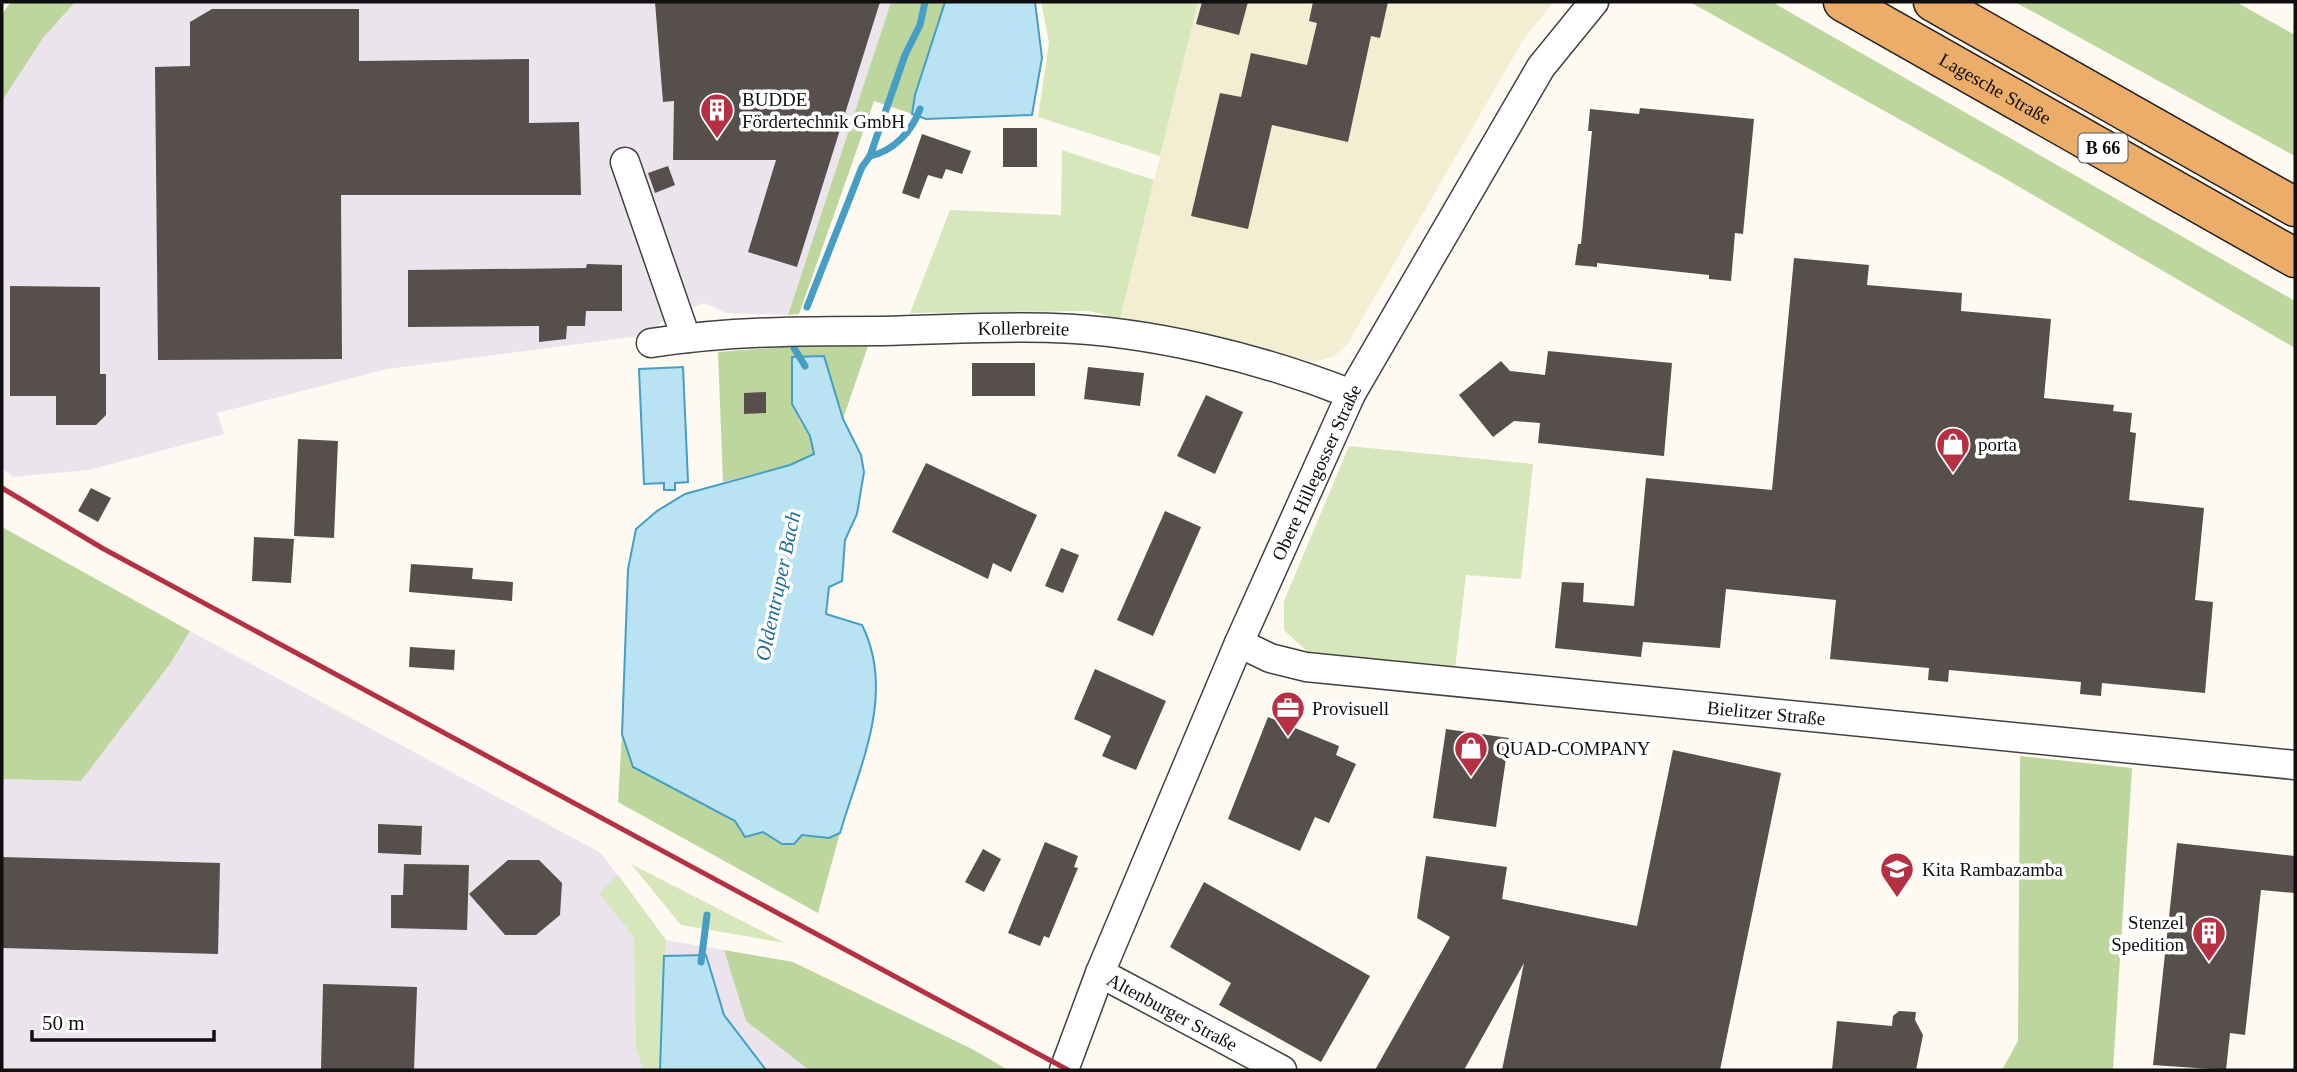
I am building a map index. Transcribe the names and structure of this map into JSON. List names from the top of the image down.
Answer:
{
  "streets": {
    "highway": ["Lagesche Straße", "B 66"],
    "street": [
      "Kollerbreite",
      "Obere Hillegosser Straße",
      "Bielitzer Straße",
      "Altenburger Straße"
    ]
  },
  "crossings": [
    ["Kollerbreite", "Obere Hillegosser Straße"],
    ["Obere Hillegosser Straße", "Bielitzer Straße"],
    ["Obere Hillegosser Straße", "Altenburger Straße"]
  ],
  "water": ["Oldentruper Bach"],
  "places": {
    "building": ["BUDDE Fördertechnik GmbH", "Stenzel Spedition"],
    "shop": ["porta", "QUAD-COMPANY"],
    "office": ["Provisuell"],
    "school or university": ["Kita Rambazamba"]
  },
  "scale_bar": "50 m"
}
